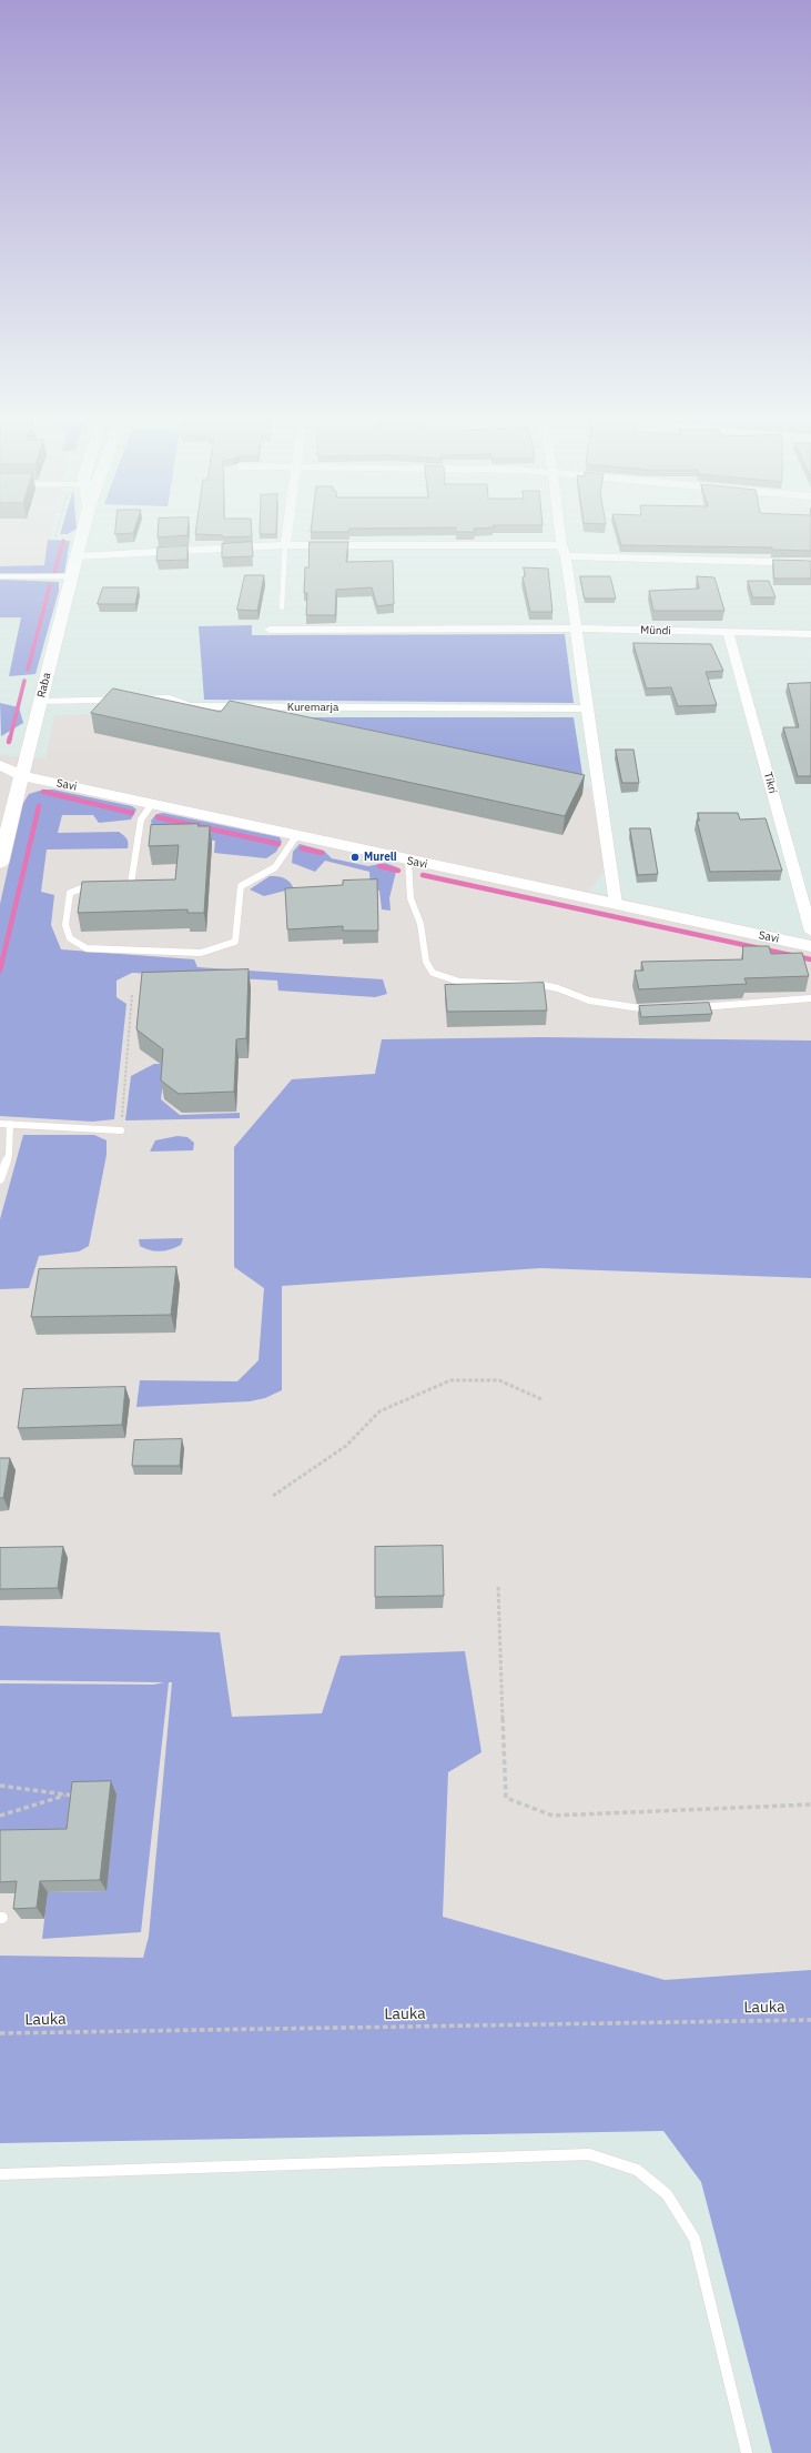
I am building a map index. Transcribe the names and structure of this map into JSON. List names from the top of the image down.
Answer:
{
  "streets": {
    "street": [
      "Mündi",
      "Raba",
      "Kuremarja",
      "Tikri",
      "Savi"
    ],
    "path": ["Lauka"]
  },
  "crossings": [
    ["Mündi", "Tikri"],
    ["Raba", "Kuremarja"],
    ["Raba", "Savi"]
  ],
  "places": ["Mureli"]
}
